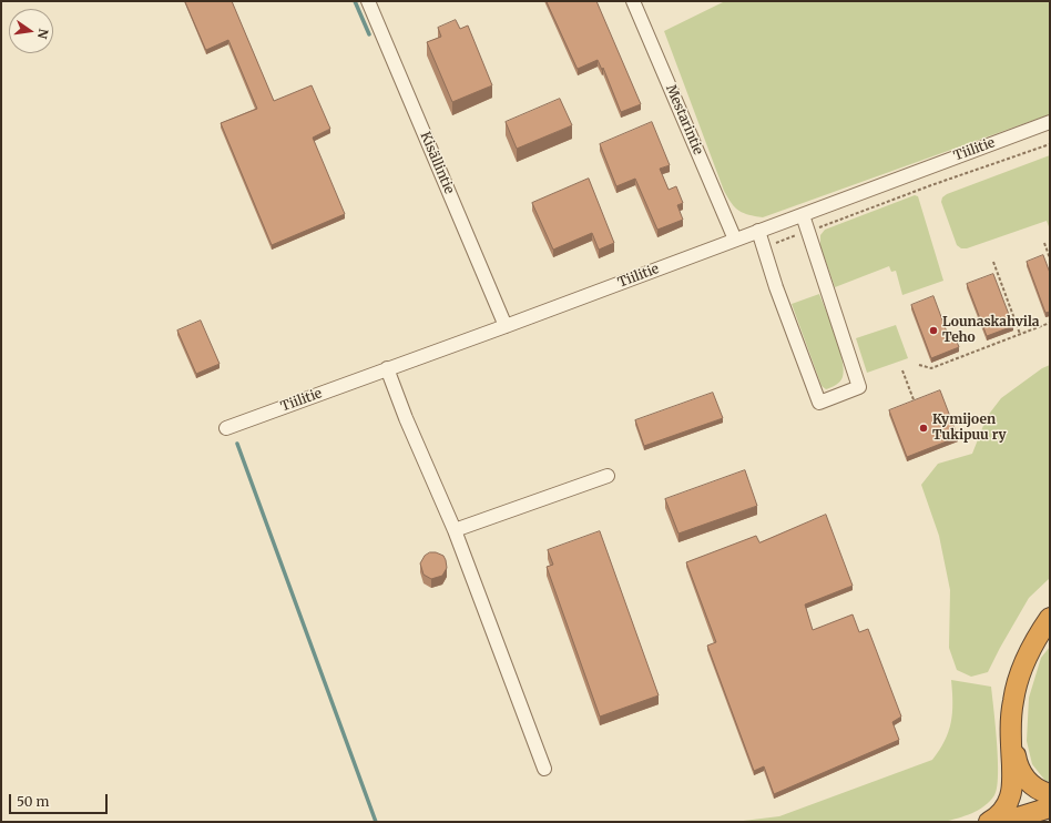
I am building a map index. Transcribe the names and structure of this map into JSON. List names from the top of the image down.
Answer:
{
  "streets": {
    "street": ["Mestarintie", "Tiilitie", "Kisällintie"]
  },
  "crossings": [
    ["Mestarintie", "Tiilitie"],
    ["Tiilitie", "Kisällintie"]
  ],
  "places": ["Lounaskahvila Teho", "Kymijoen Tukipuu ry"],
  "scale_bar": "50 m",
  "north": "right"
}
